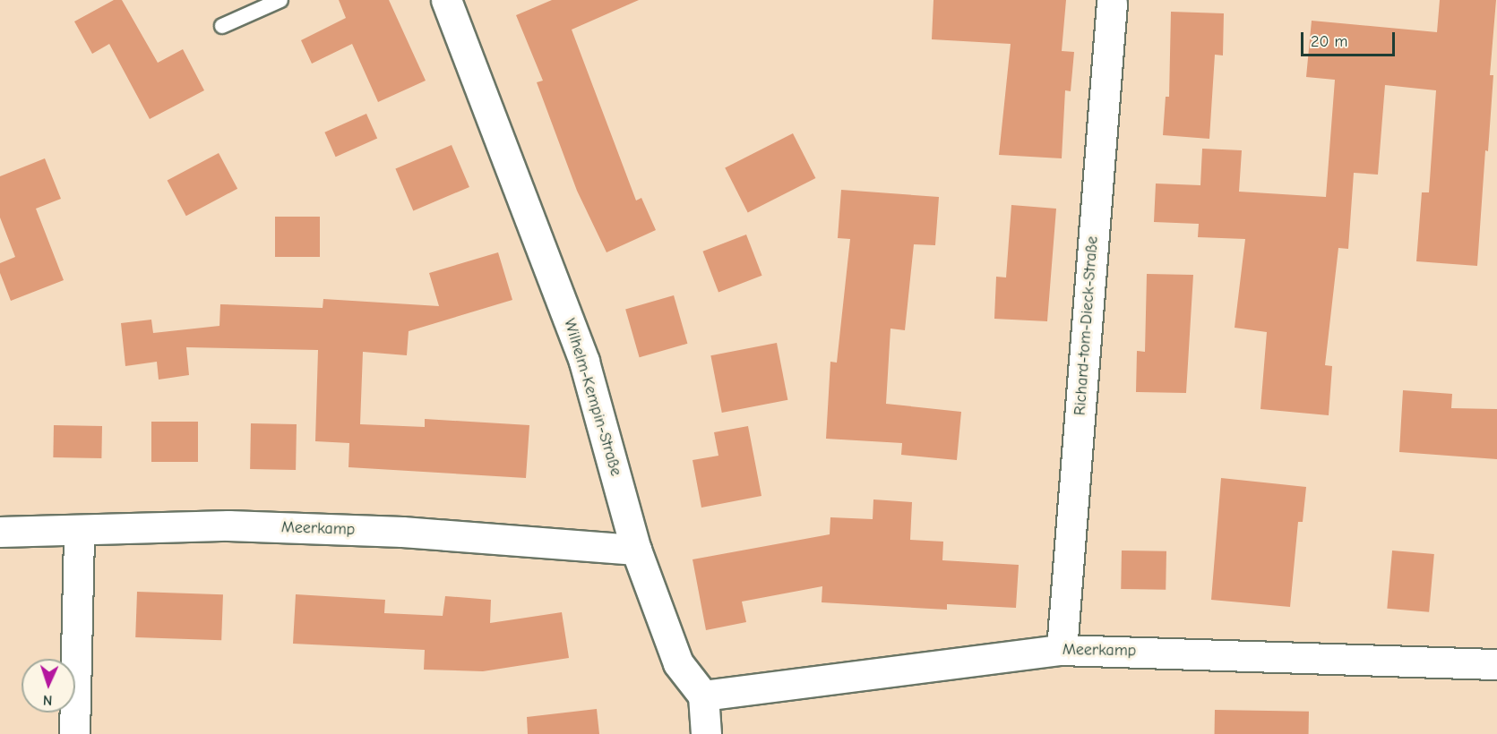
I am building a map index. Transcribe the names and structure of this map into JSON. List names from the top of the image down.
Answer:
{
  "streets": {
    "street": ["Richard-tom-Dieck-Straße", "Wilhelm-Kempin-Straße", "Meerkamp"]
  },
  "crossings": [
    ["Richard-tom-Dieck-Straße", "Meerkamp"],
    ["Wilhelm-Kempin-Straße", "Meerkamp"]
  ],
  "scale_bar": "20 m",
  "north": "bottom"
}
